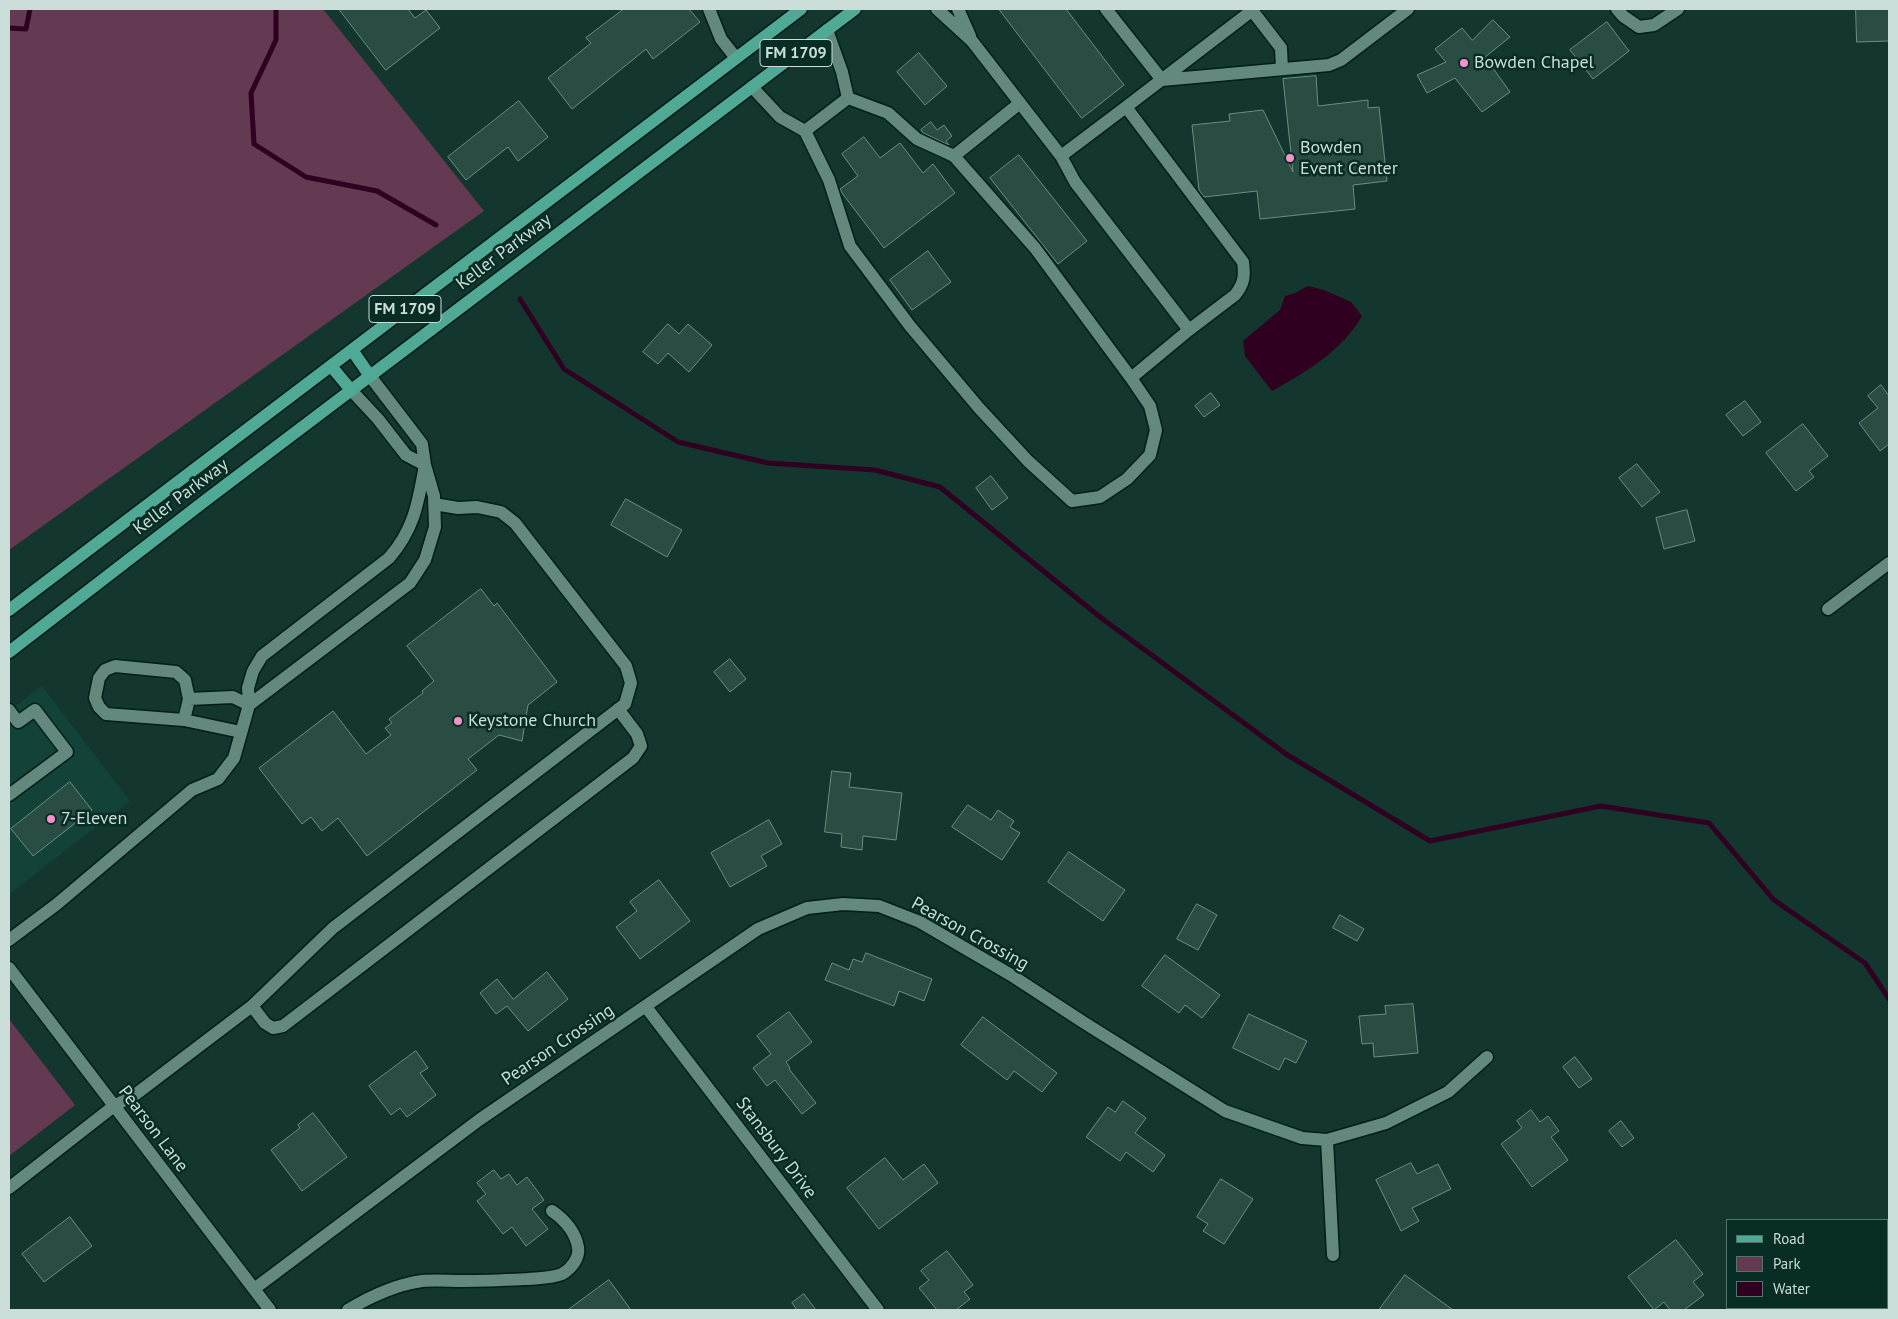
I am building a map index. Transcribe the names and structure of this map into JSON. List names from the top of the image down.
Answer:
{
  "streets": {
    "main road": ["FM 1709", "Keller Parkway"],
    "street": ["Pearson Crossing", "Pearson Lane", "Stansbury Drive"]
  },
  "crossings": [
    ["Pearson Crossing", "Pearson Lane"],
    ["Pearson Crossing", "Stansbury Drive"]
  ],
  "places": [
    "Bowden Chapel",
    "Bowden Event Center",
    "Keystone Church",
    "7-Eleven"
  ],
  "legend": ["Road", "Park", "Water"]
}
